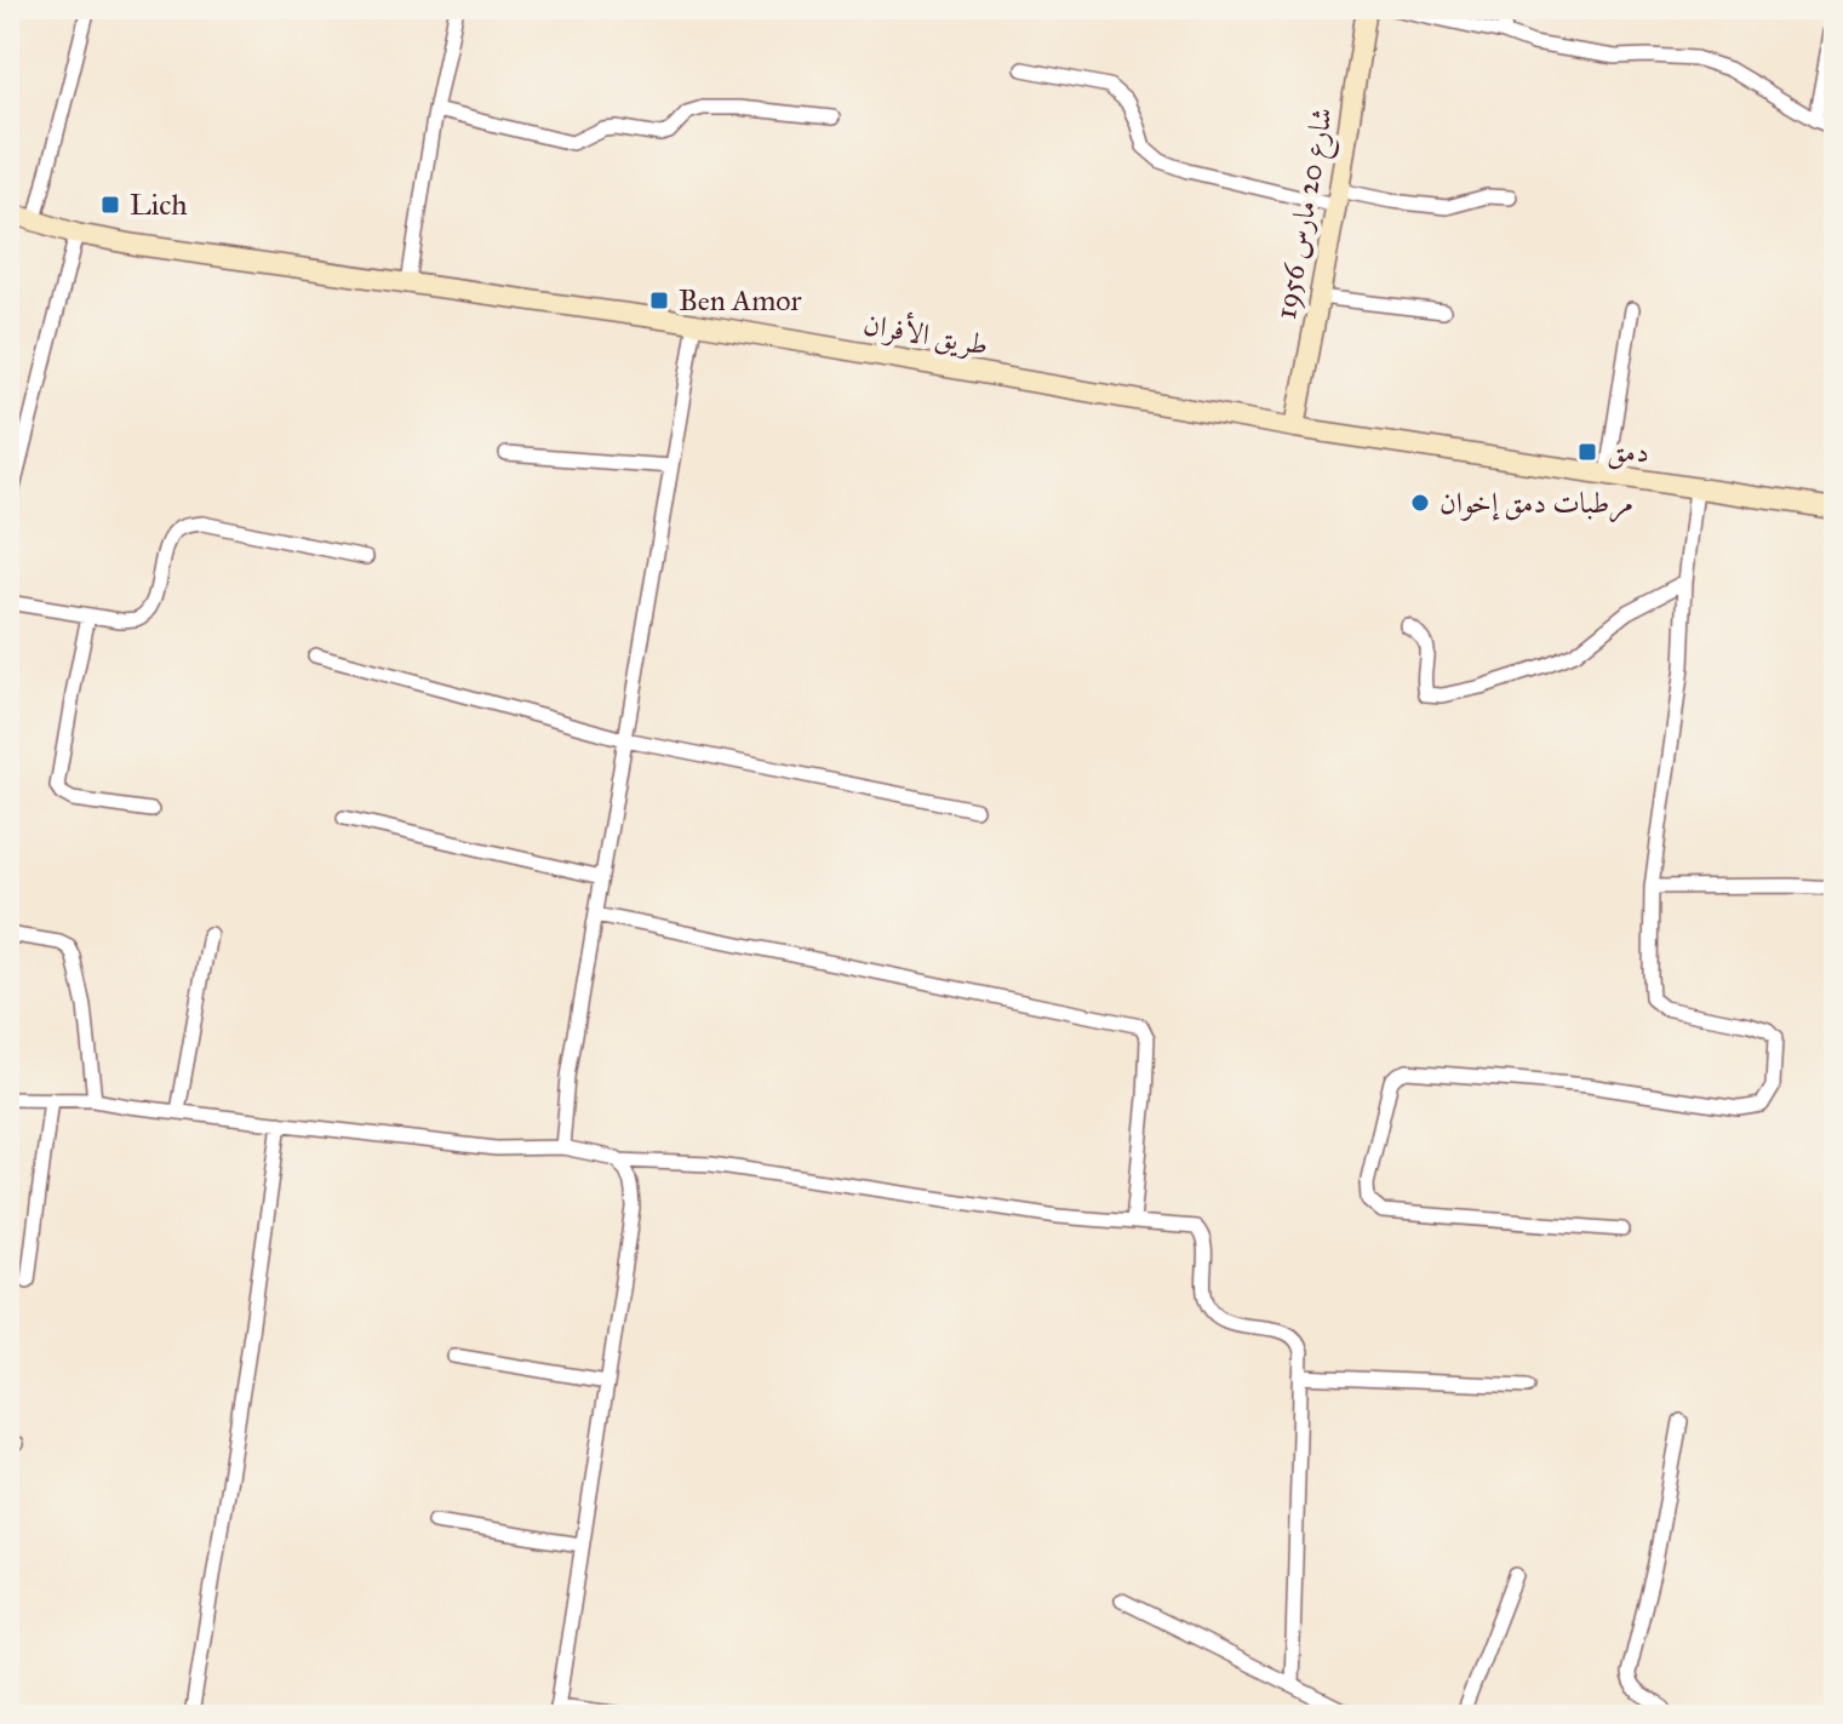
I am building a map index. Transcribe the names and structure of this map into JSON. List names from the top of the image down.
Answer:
{
  "streets": {
    "main road": ["شارع 20 مارس 1956", "طريق الأفران"]
  },
  "crossings": [
    ["شارع 20 مارس 1956", "طريق الأفران"]
  ],
  "places": {
    "transit": ["Lich", "Ben Amor", "دمق"],
    "other": ["مرطبات دمق إخوان"]
  }
}
